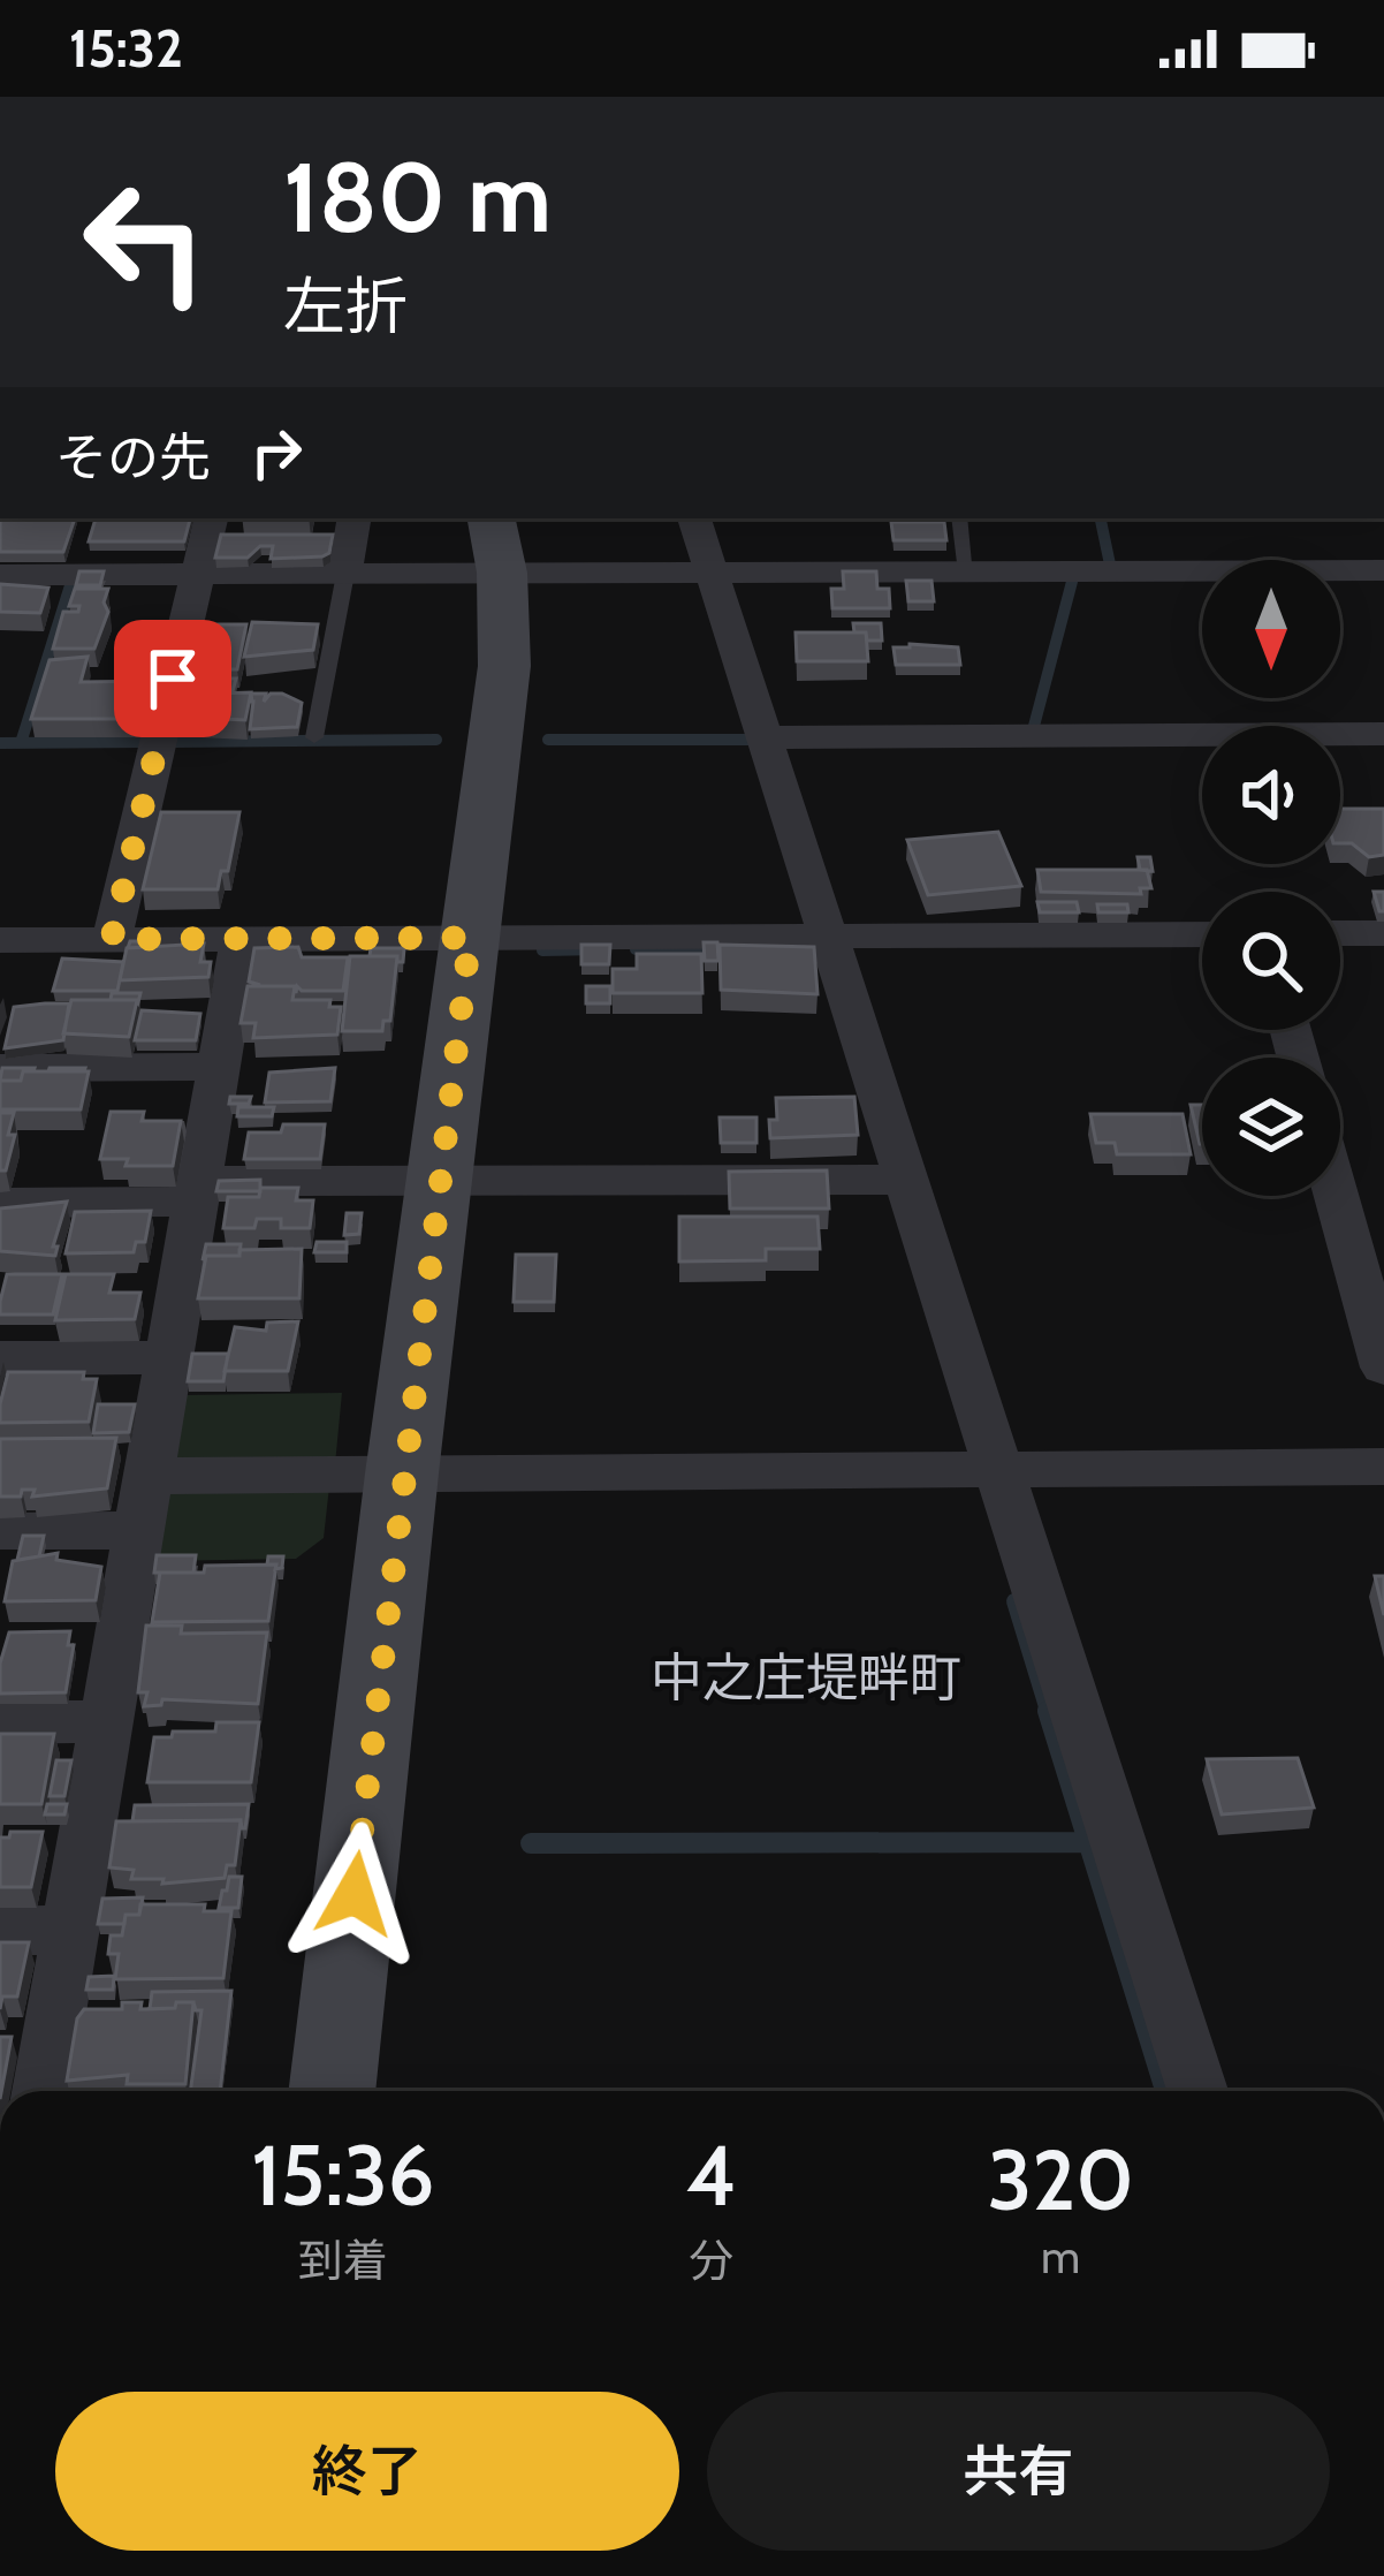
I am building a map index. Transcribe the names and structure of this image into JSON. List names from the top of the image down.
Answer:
{
  "districts": ["中之庄堤畔町"],
  "north": "bottom",
  "page": {
    "status": "15:32",
    "turn": ["180 m", "左折"],
    "then": "その先",
    "eta": [
      "15:36",
      "到着",
      "4",
      "分",
      "320",
      "m"
    ],
    "buttons": ["終了", "共有"]
  }
}
